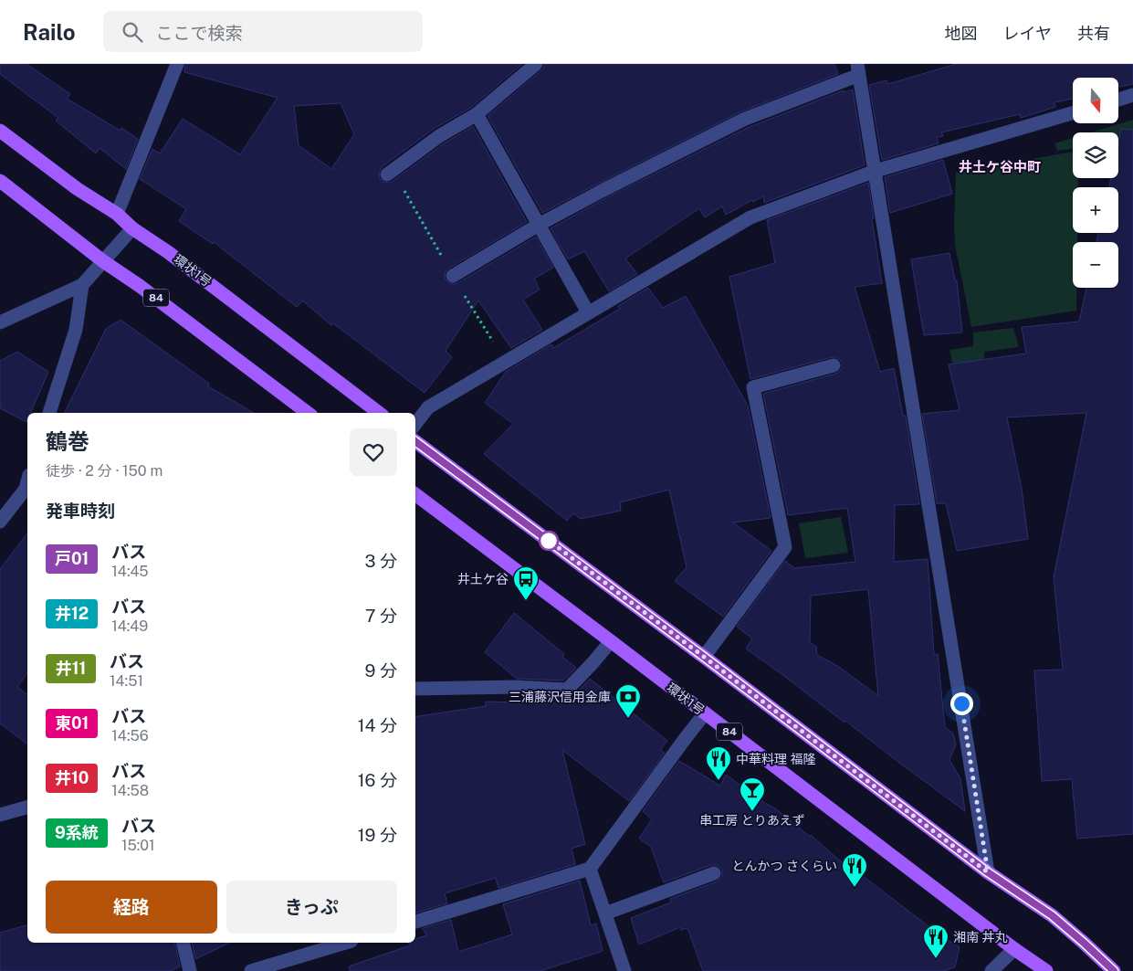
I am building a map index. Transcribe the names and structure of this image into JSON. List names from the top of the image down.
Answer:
{
  "streets": {
    "main road": ["環状1号", "84"]
  },
  "districts": ["井土ケ谷中町"],
  "places": {
    "bus stop": ["井土ケ谷"],
    "bank": ["三浦藤沢信用金庫"],
    "restaurant": ["中華料理 福隆", "とんかつ さくらい", "湘南 丼丸"],
    "bar": ["串工房 とりあえず"]
  },
  "lines": ["bus line 戸01"],
  "north": "bottom",
  "page": {
    "header": "Railo",
    "search": "ここで検索",
    "nav": ["地図", "レイヤ", "共有"],
    "map_buttons": ["+", "−"],
    "heading": [
      ["鶴巻", "徒歩 · 2 分 · 150 m"],
      "発車時刻"
    ],
    "list": [
      {
        "mark": "戸01",
        "name": "バス",
        "note": "14:45",
        "value": "3 分"
      },
      {
        "mark": "井12",
        "name": "バス",
        "note": "14:49",
        "value": "7 分"
      },
      {
        "mark": "井11",
        "name": "バス",
        "note": "14:51",
        "value": "9 分"
      },
      {
        "mark": "東01",
        "name": "バス",
        "note": "14:56",
        "value": "14 分"
      },
      {
        "mark": "井10",
        "name": "バス",
        "note": "14:58",
        "value": "16 分"
      },
      {
        "mark": "9系統",
        "name": "バス",
        "note": "15:01",
        "value": "19 分"
      }
    ],
    "buttons": ["経路", "きっぷ"]
  }
}
